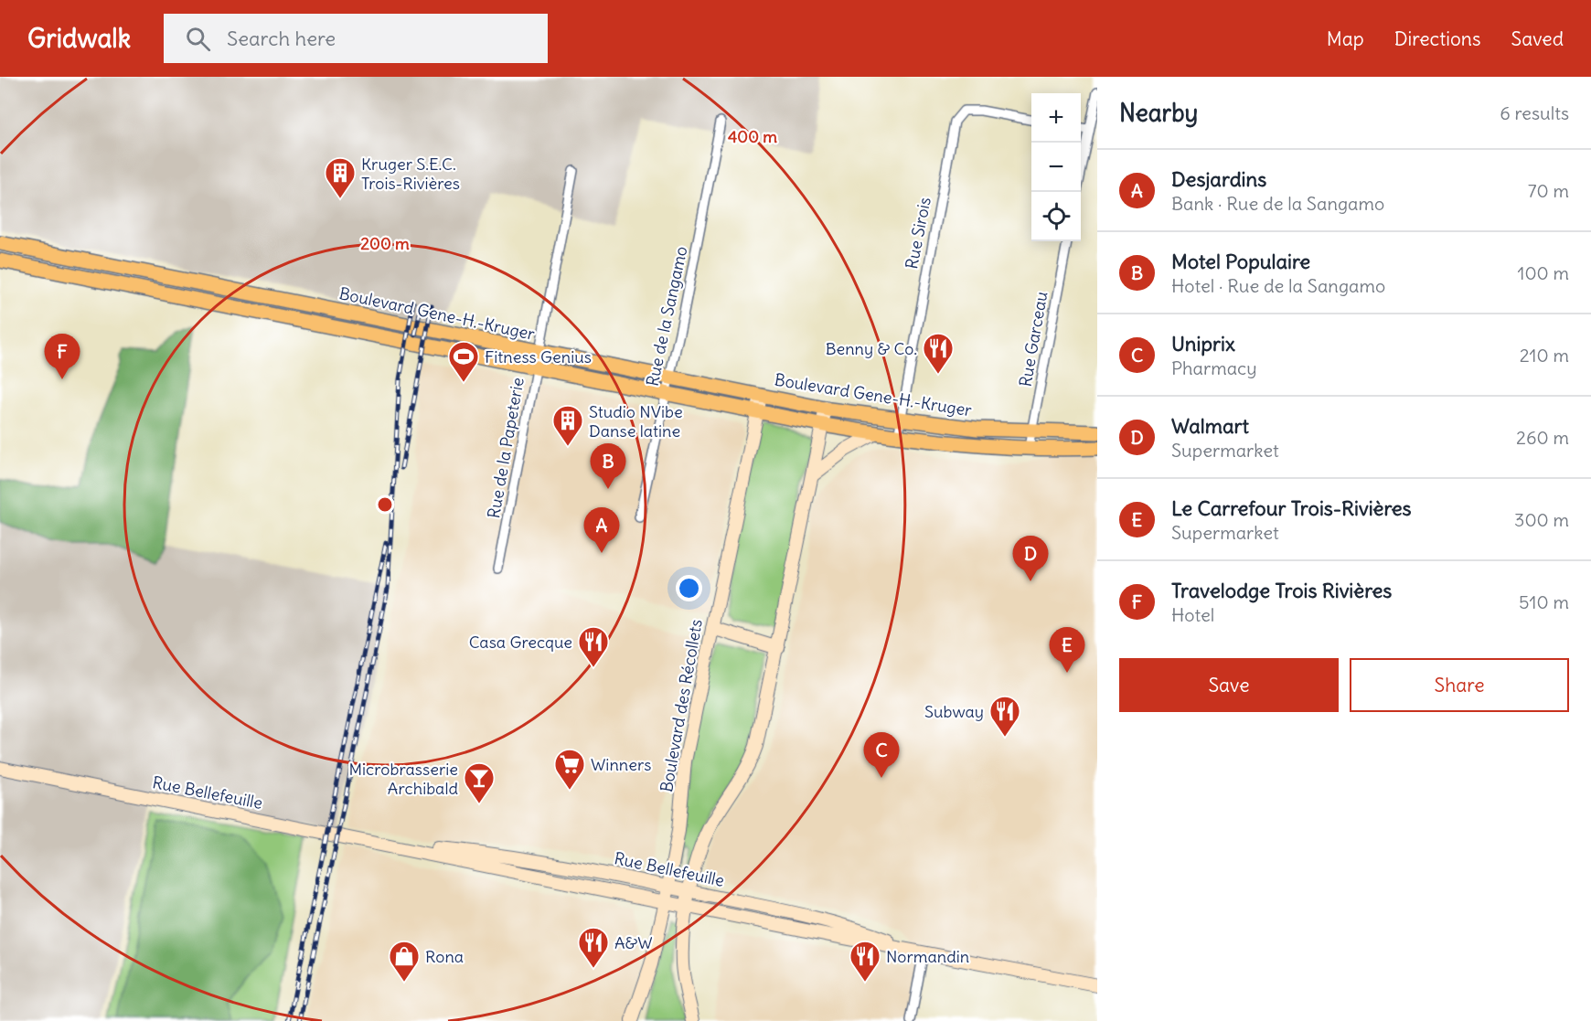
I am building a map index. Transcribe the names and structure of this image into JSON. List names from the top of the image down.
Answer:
{
  "streets": {
    "main road": ["Boulevard Gene-H.-Kruger"],
    "street": [
      "Rue Sirois",
      "Rue de la Sangamo",
      "Rue Garceau",
      "Rue de la Papeterie",
      "Boulevard des Récollets",
      "Rue Bellefeuille"
    ]
  },
  "crossings": [
    ["Rue Sirois", "Boulevard Gene-H.-Kruger"],
    ["Boulevard Gene-H.-Kruger", "Rue de la Sangamo"],
    ["Boulevard Gene-H.-Kruger", "Rue Garceau"],
    ["Boulevard Gene-H.-Kruger", "Rue de la Papeterie"],
    ["Boulevard Gene-H.-Kruger", "Boulevard des Récollets"],
    ["Boulevard des Récollets", "Rue Bellefeuille"]
  ],
  "places": {
    "building": ["Kruger S.E.C. Trois-Rivières", "Studio NVibe Danse latine"],
    "restaurant": [
      "Benny & Co.",
      "Casa Grecque",
      "Subway",
      "A&W",
      "Normandin"
    ],
    "sports": ["Fitness Genius"],
    "supermarket": ["Winners"],
    "bar": ["Microbrasserie Archibald"],
    "shop": ["Rona"]
  },
  "page": {
    "header": "Gridwalk",
    "search": "Search here",
    "nav": ["Map", "Directions", "Saved"],
    "heading": ["Nearby", "6 results"],
    "map_buttons": ["+", "−"],
    "list": [
      {
        "mark": "A",
        "name": "Desjardins",
        "note": "Bank · Rue de la Sangamo",
        "value": "70 m"
      },
      {
        "mark": "B",
        "name": "Motel Populaire",
        "note": "Hotel · Rue de la Sangamo",
        "value": "100 m"
      },
      {
        "mark": "C",
        "name": "Uniprix",
        "note": "Pharmacy",
        "value": "210 m"
      },
      {
        "mark": "D",
        "name": "Walmart",
        "note": "Supermarket",
        "value": "260 m"
      },
      {
        "mark": "E",
        "name": "Le Carrefour Trois-Rivières",
        "note": "Supermarket",
        "value": "300 m"
      },
      {
        "mark": "F",
        "name": "Travelodge Trois Rivières",
        "note": "Hotel",
        "value": "510 m"
      }
    ],
    "pins": [
      "F",
      "B",
      "A",
      "D",
      "E",
      "C"
    ],
    "buttons": ["Save", "Share"]
  },
  "rings": ["400 m", "200 m"]
}
